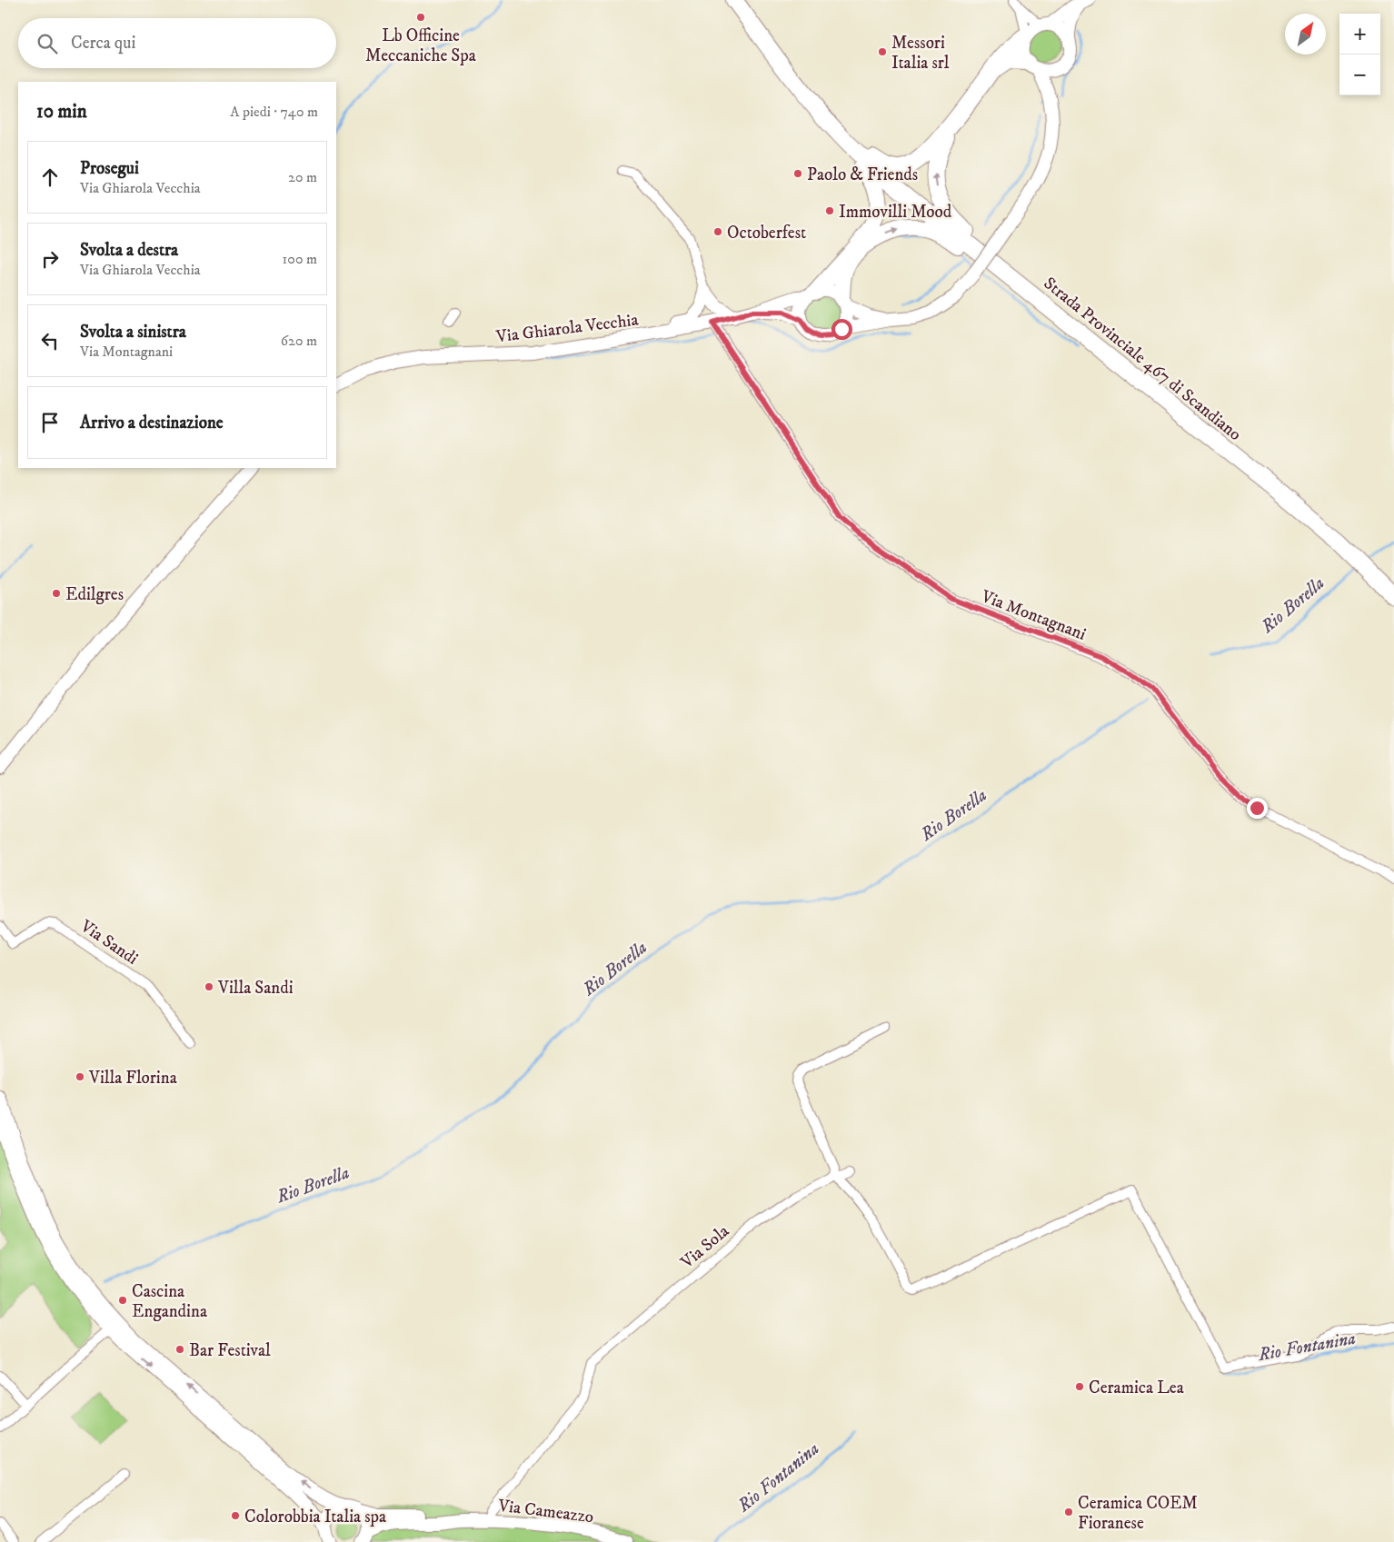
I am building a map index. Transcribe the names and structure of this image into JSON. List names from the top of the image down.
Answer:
{
  "streets": {
    "highway": ["Strada Provinciale 467 di Scandiano"],
    "street": [
      "Via Ghiarola Vecchia",
      "Via Montagnani",
      "Via Sandi",
      "Via Sola",
      "Via Cameazzo"
    ]
  },
  "crossings": [
    ["Via Ghiarola Vecchia", "Via Montagnani"],
    ["Via Sola", "Via Cameazzo"]
  ],
  "water": ["Rio Borella", "Rio Fontanina"],
  "places": [
    "Lb Officine Meccaniche Spa",
    "Messori Italia srl",
    "Paolo & Friends",
    "Immovilli Mood",
    "Octoberfest",
    "Edilgres",
    "Villa Sandi",
    "Villa Florina",
    "Cascina Engandina",
    "Bar Festival",
    "Ceramica Lea",
    "Ceramica COEM Fioranese",
    "Colorobbia Italia spa"
  ],
  "north": "top right",
  "page": {
    "map_buttons": ["+", "−"],
    "search": "Cerca qui",
    "heading": ["10 min", "A piedi · 740 m"],
    "list": [
      ["Prosegui", "Via Ghiarola Vecchia", "20 m"],
      ["Svolta a destra", "Via Ghiarola Vecchia", "100 m"],
      ["Svolta a sinistra", "Via Montagnani", "620 m"],
      "Arrivo a destinazione"
    ]
  }
}
